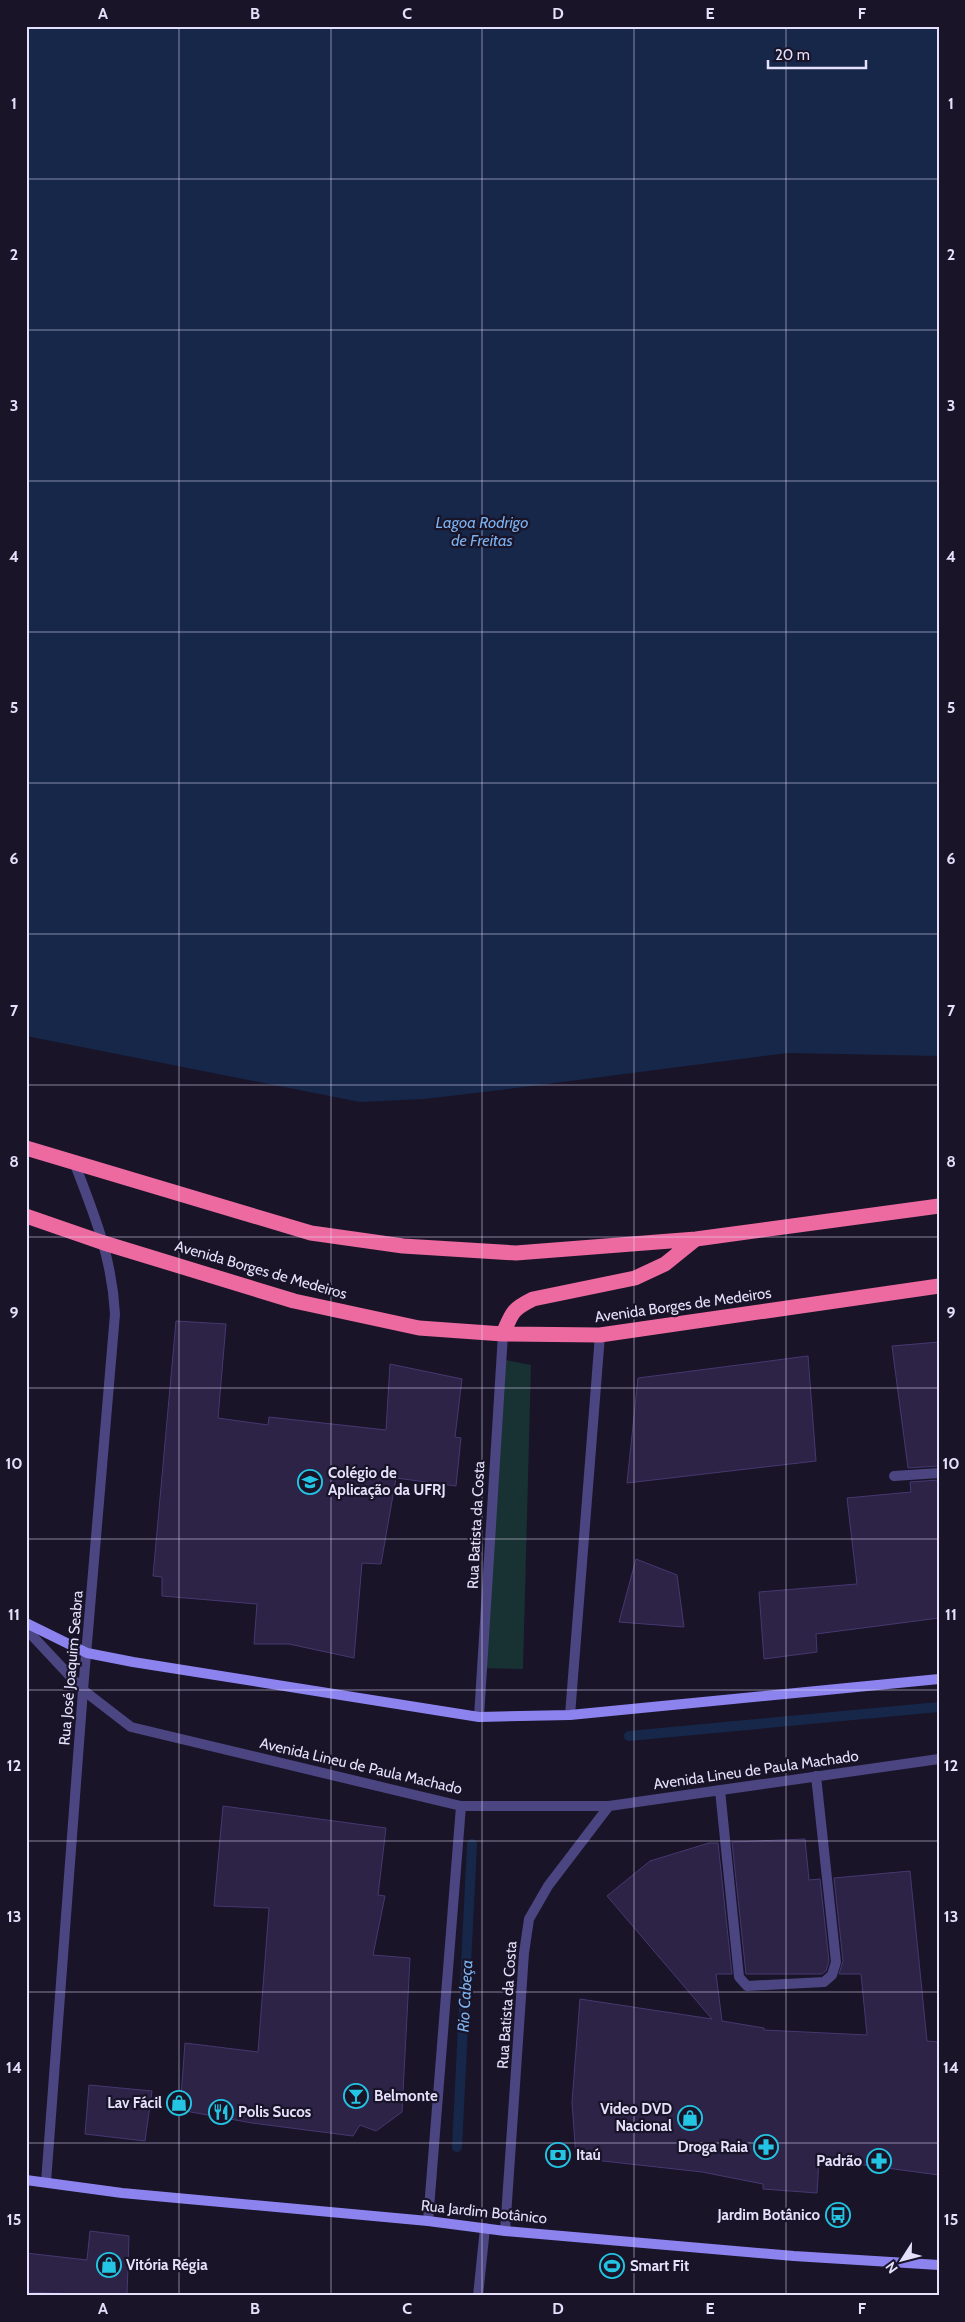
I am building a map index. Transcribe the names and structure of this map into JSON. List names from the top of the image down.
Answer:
{
  "streets": {
    "highway": ["Avenida Borges de Medeiros"],
    "street": [
      "Rua Batista da Costa",
      "Rua José Joaquim Seabra",
      "Avenida Lineu de Paula Machado",
      "Rua Jardim Botânico"
    ]
  },
  "crossings": [
    ["Avenida Borges de Medeiros", "Rua Batista da Costa"],
    ["Avenida Borges de Medeiros", "Rua José Joaquim Seabra"],
    ["Rua Batista da Costa", "Avenida Lineu de Paula Machado"],
    ["Rua Batista da Costa", "Rua Jardim Botânico"],
    ["Rua José Joaquim Seabra", "Avenida Lineu de Paula Machado"],
    ["Rua José Joaquim Seabra", "Rua Jardim Botânico"]
  ],
  "water": ["Lagoa Rodrigo de Freitas", "Rio Cabeça"],
  "places": {
    "school or university": ["Colégio de Aplicação da UFRJ"],
    "bar": ["Belmonte"],
    "shop": ["Lav Fácil", "Video DVD Nacional", "Vitória Régia"],
    "restaurant": ["Polis Sucos"],
    "pharmacy": ["Droga Raia", "Padrão"],
    "bank": ["Itaú"],
    "bus stop": ["Jardim Botânico"],
    "sports": ["Smart Fit"]
  },
  "scale_bar": "20 m",
  "north": "bottom left",
  "grid": {
    "columns": [
      "A",
      "B",
      "C",
      "D",
      "E",
      "F"
    ],
    "rows": [
      "1",
      "2",
      "3",
      "4",
      "5",
      "6",
      "7",
      "8",
      "9",
      "10",
      "11",
      "12",
      "13",
      "14",
      "15"
    ]
  }
}
